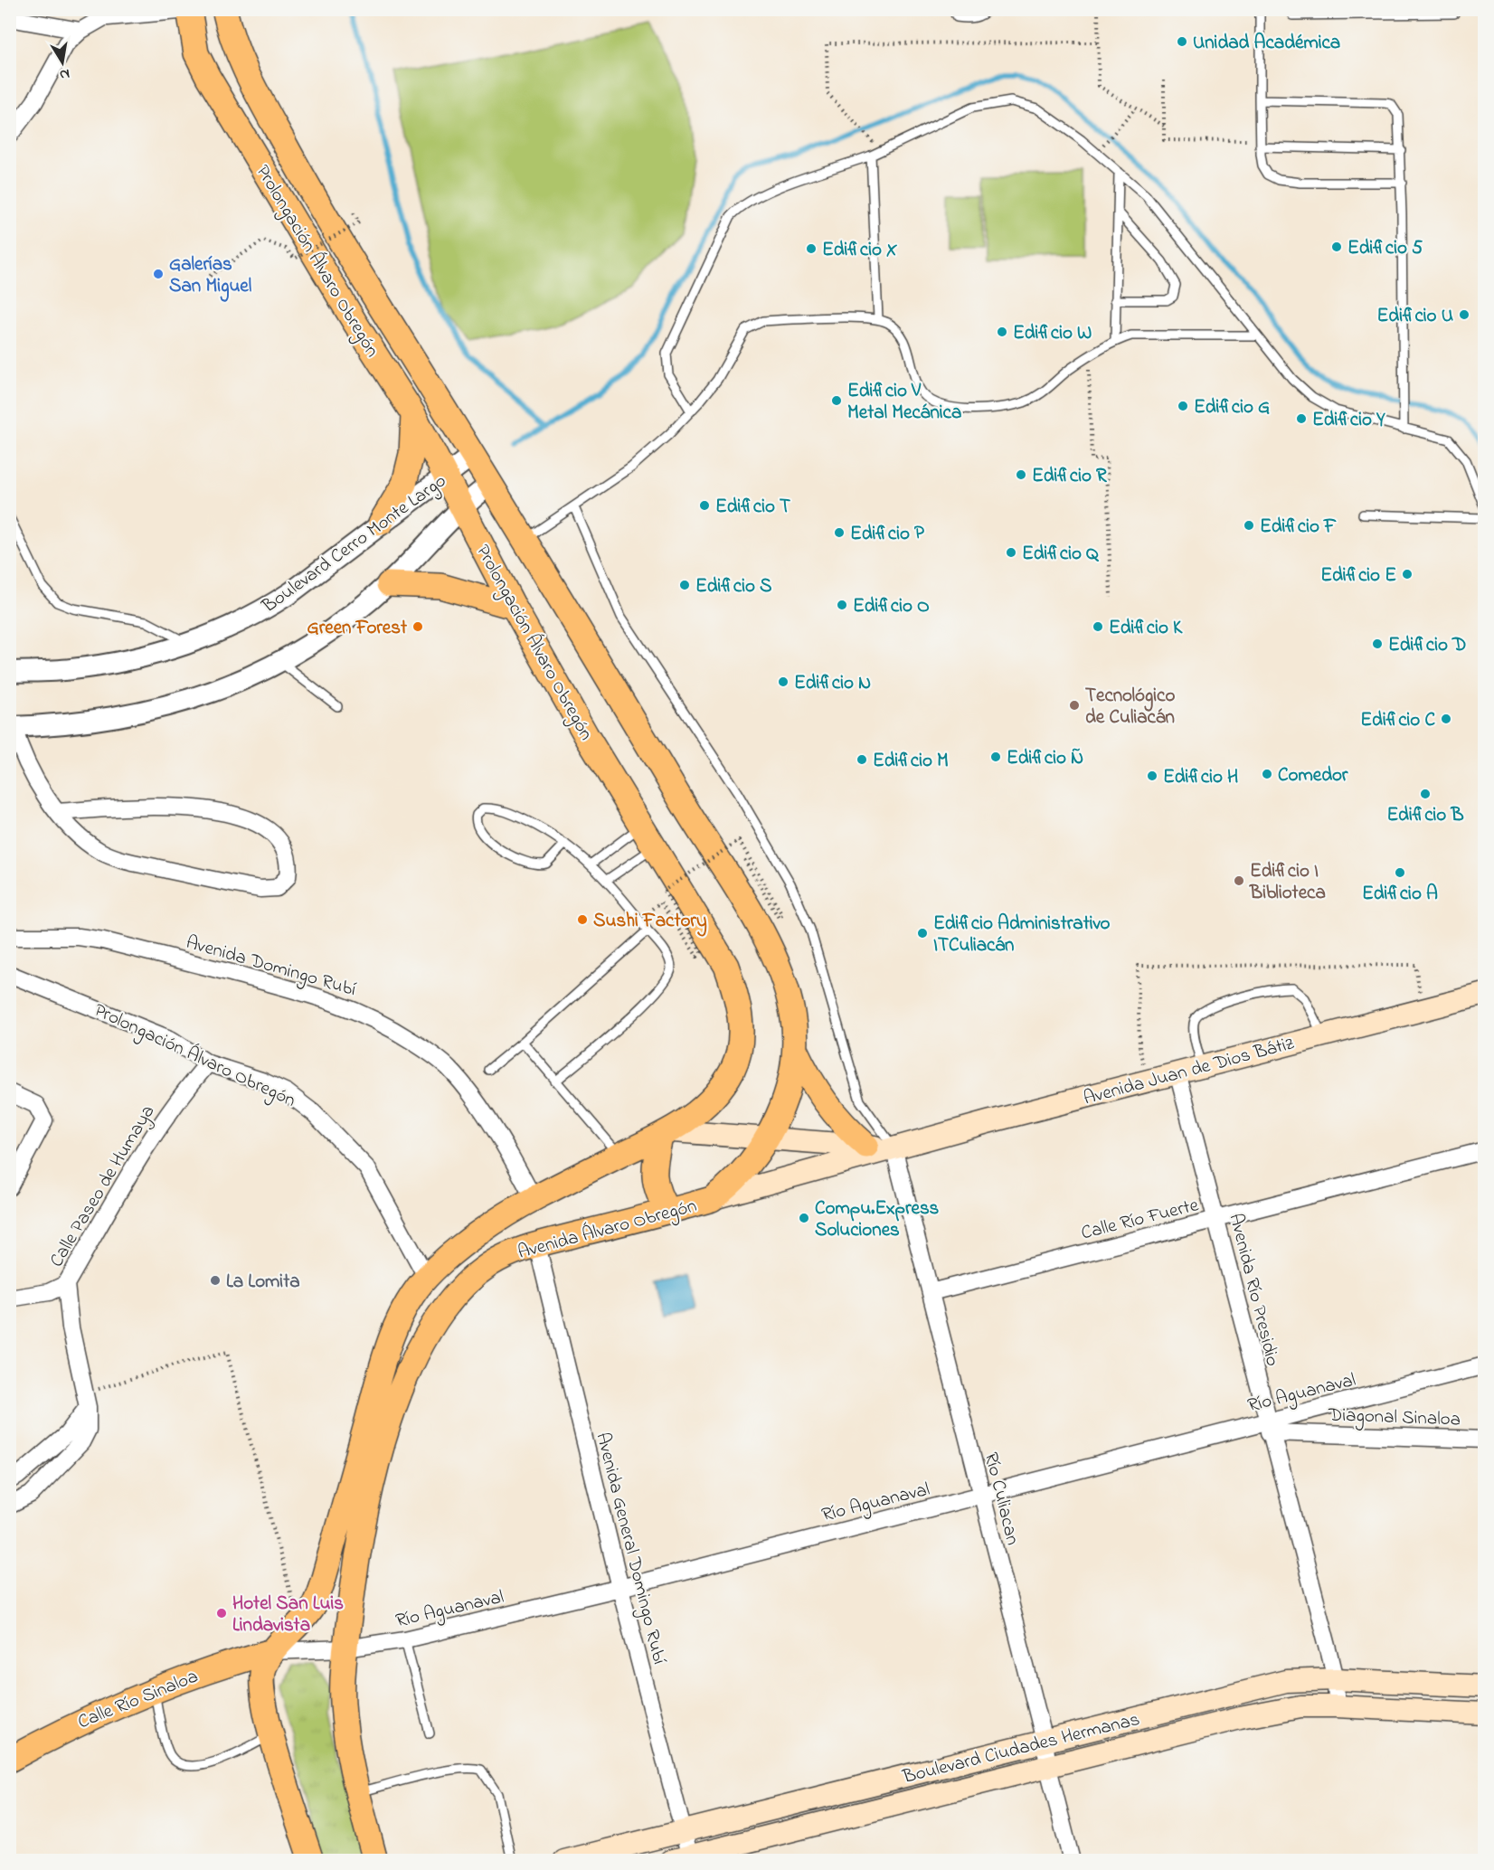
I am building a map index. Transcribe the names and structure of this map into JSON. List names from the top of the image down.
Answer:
{
  "streets": {
    "main road": [
      "Prolongación Álvaro Obregón",
      "Avenida Juan de Dios Bátiz",
      "Avenida Álvaro Obregón",
      "Calle Río Sinaloa",
      "Boulevard Ciudades Hermanas"
    ],
    "street": [
      "Boulevard Cerro Monte Largo",
      "Avenida Domingo Rubí",
      "Calle Paseo de Humaya",
      "Calle Río Fuerte",
      "Avenida Río Presidio",
      "Río Aguanaval",
      "Diagonal Sinaloa",
      "Río Culiacan",
      "Avenida General Domingo Rubí"
    ]
  },
  "crossings": [
    ["Prolongación Álvaro Obregón", "Boulevard Cerro Monte Largo"],
    ["Prolongación Álvaro Obregón", "Avenida Domingo Rubí"],
    ["Prolongación Álvaro Obregón", "Avenida Juan de Dios Bátiz"],
    ["Prolongación Álvaro Obregón", "Calle Paseo de Humaya"],
    ["Prolongación Álvaro Obregón", "Avenida Álvaro Obregón"],
    ["Avenida Domingo Rubí", "Avenida Álvaro Obregón"],
    ["Avenida Juan de Dios Bátiz", "Avenida Álvaro Obregón"],
    ["Avenida Juan de Dios Bátiz", "Avenida Río Presidio"],
    ["Avenida Juan de Dios Bátiz", "Río Culiacan"],
    ["Calle Río Fuerte", "Avenida Río Presidio"],
    ["Calle Río Fuerte", "Río Culiacan"],
    ["Avenida Álvaro Obregón", "Río Aguanaval"],
    ["Avenida Álvaro Obregón", "Avenida General Domingo Rubí"],
    ["Avenida Álvaro Obregón", "Calle Río Sinaloa"],
    ["Avenida Río Presidio", "Río Aguanaval"],
    ["Avenida Río Presidio", "Diagonal Sinaloa"],
    ["Avenida Río Presidio", "Boulevard Ciudades Hermanas"],
    ["Río Aguanaval", "Diagonal Sinaloa"],
    ["Río Aguanaval", "Río Culiacan"],
    ["Río Aguanaval", "Avenida General Domingo Rubí"],
    ["Río Aguanaval", "Calle Río Sinaloa"],
    ["Río Culiacan", "Boulevard Ciudades Hermanas"],
    ["Avenida General Domingo Rubí", "Boulevard Ciudades Hermanas"]
  ],
  "places": [
    "Unidad Académica",
    "Edificio 5",
    "Edificio X",
    "Galerías San Miguel",
    "Edificio U",
    "Edificio W",
    "Edificio V Metal Mecánica",
    "Edificio G",
    "Edificio Y",
    "Edificio R",
    "Edificio T",
    "Edificio F",
    "Edificio P",
    "Edificio Q",
    "Edificio E",
    "Edificio S",
    "Edificio O",
    "Green Forest",
    "Edificio K",
    "Edificio D",
    "Edificio N",
    "Tecnológico de Culiacán",
    "Edificio C",
    "Edificio Ñ",
    "Edificio M",
    "Comedor",
    "Edificio H",
    "Edificio B",
    "Edificio A",
    "Edificio I Biblioteca",
    "Sushi Factory",
    "Edificio Administrativo ITCuliacán",
    "Compu.Express Soluciones",
    "La Lomita",
    "Hotel San Luis Lindavista"
  ],
  "north": "bottom"
}
